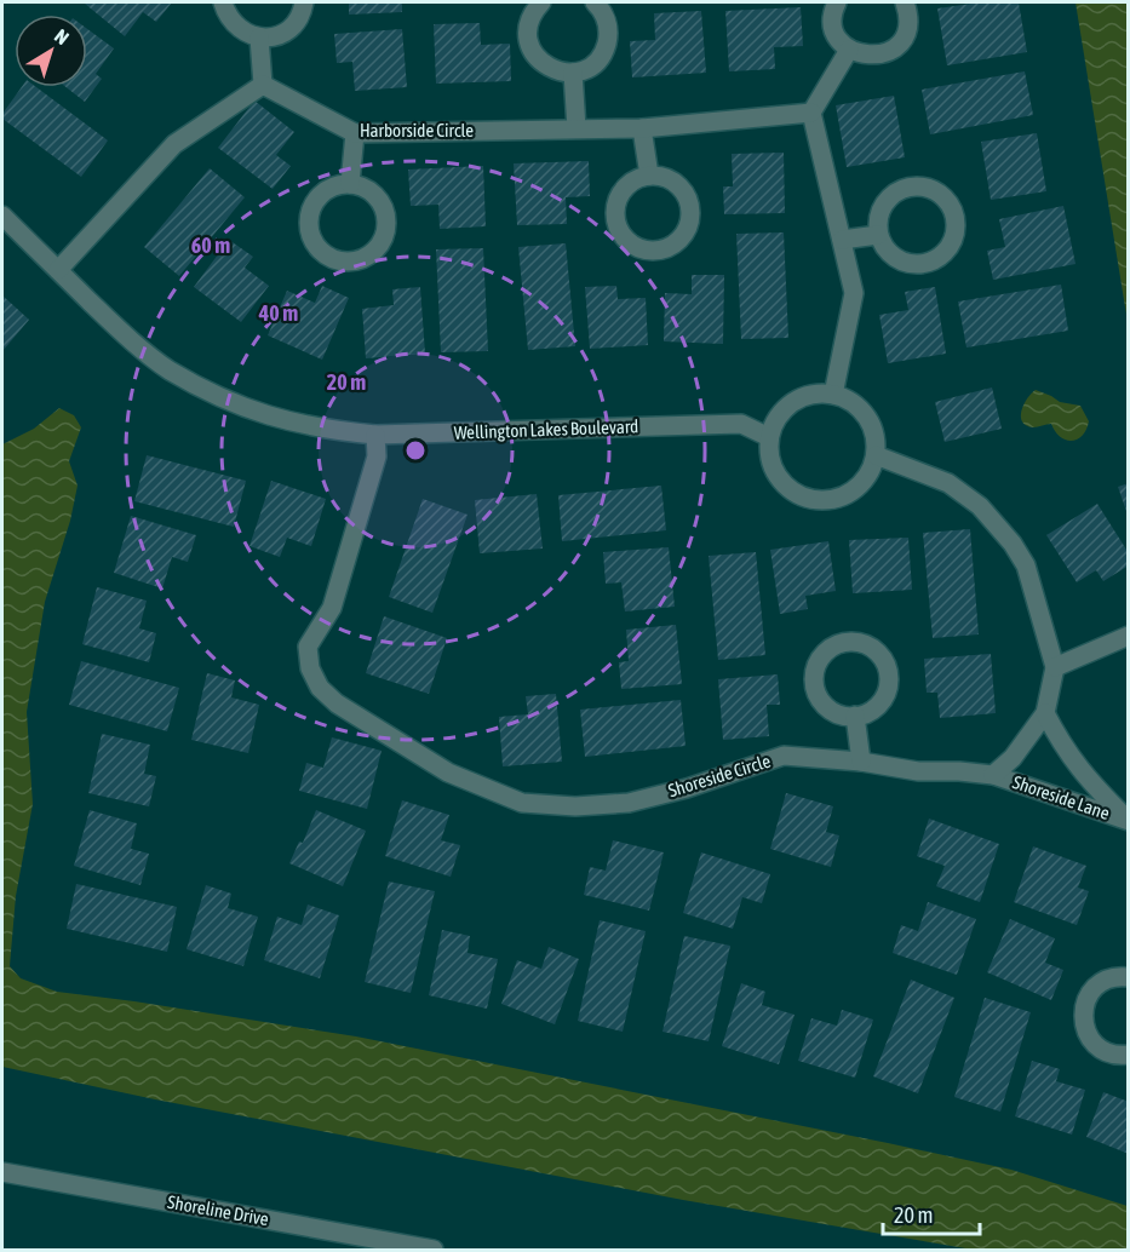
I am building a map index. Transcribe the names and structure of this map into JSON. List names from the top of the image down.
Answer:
{
  "streets": {
    "street": [
      "Harborside Circle",
      "Wellington Lakes Boulevard",
      "Shoreside Circle",
      "Shoreside Lane",
      "Shoreline Drive"
    ]
  },
  "crossings": [
    ["Wellington Lakes Boulevard", "Shoreside Circle"],
    ["Shoreside Circle", "Shoreside Lane"]
  ],
  "scale_bar": "20 m",
  "north": "top right",
  "rings": ["60 m", "40 m", "20 m"]
}
